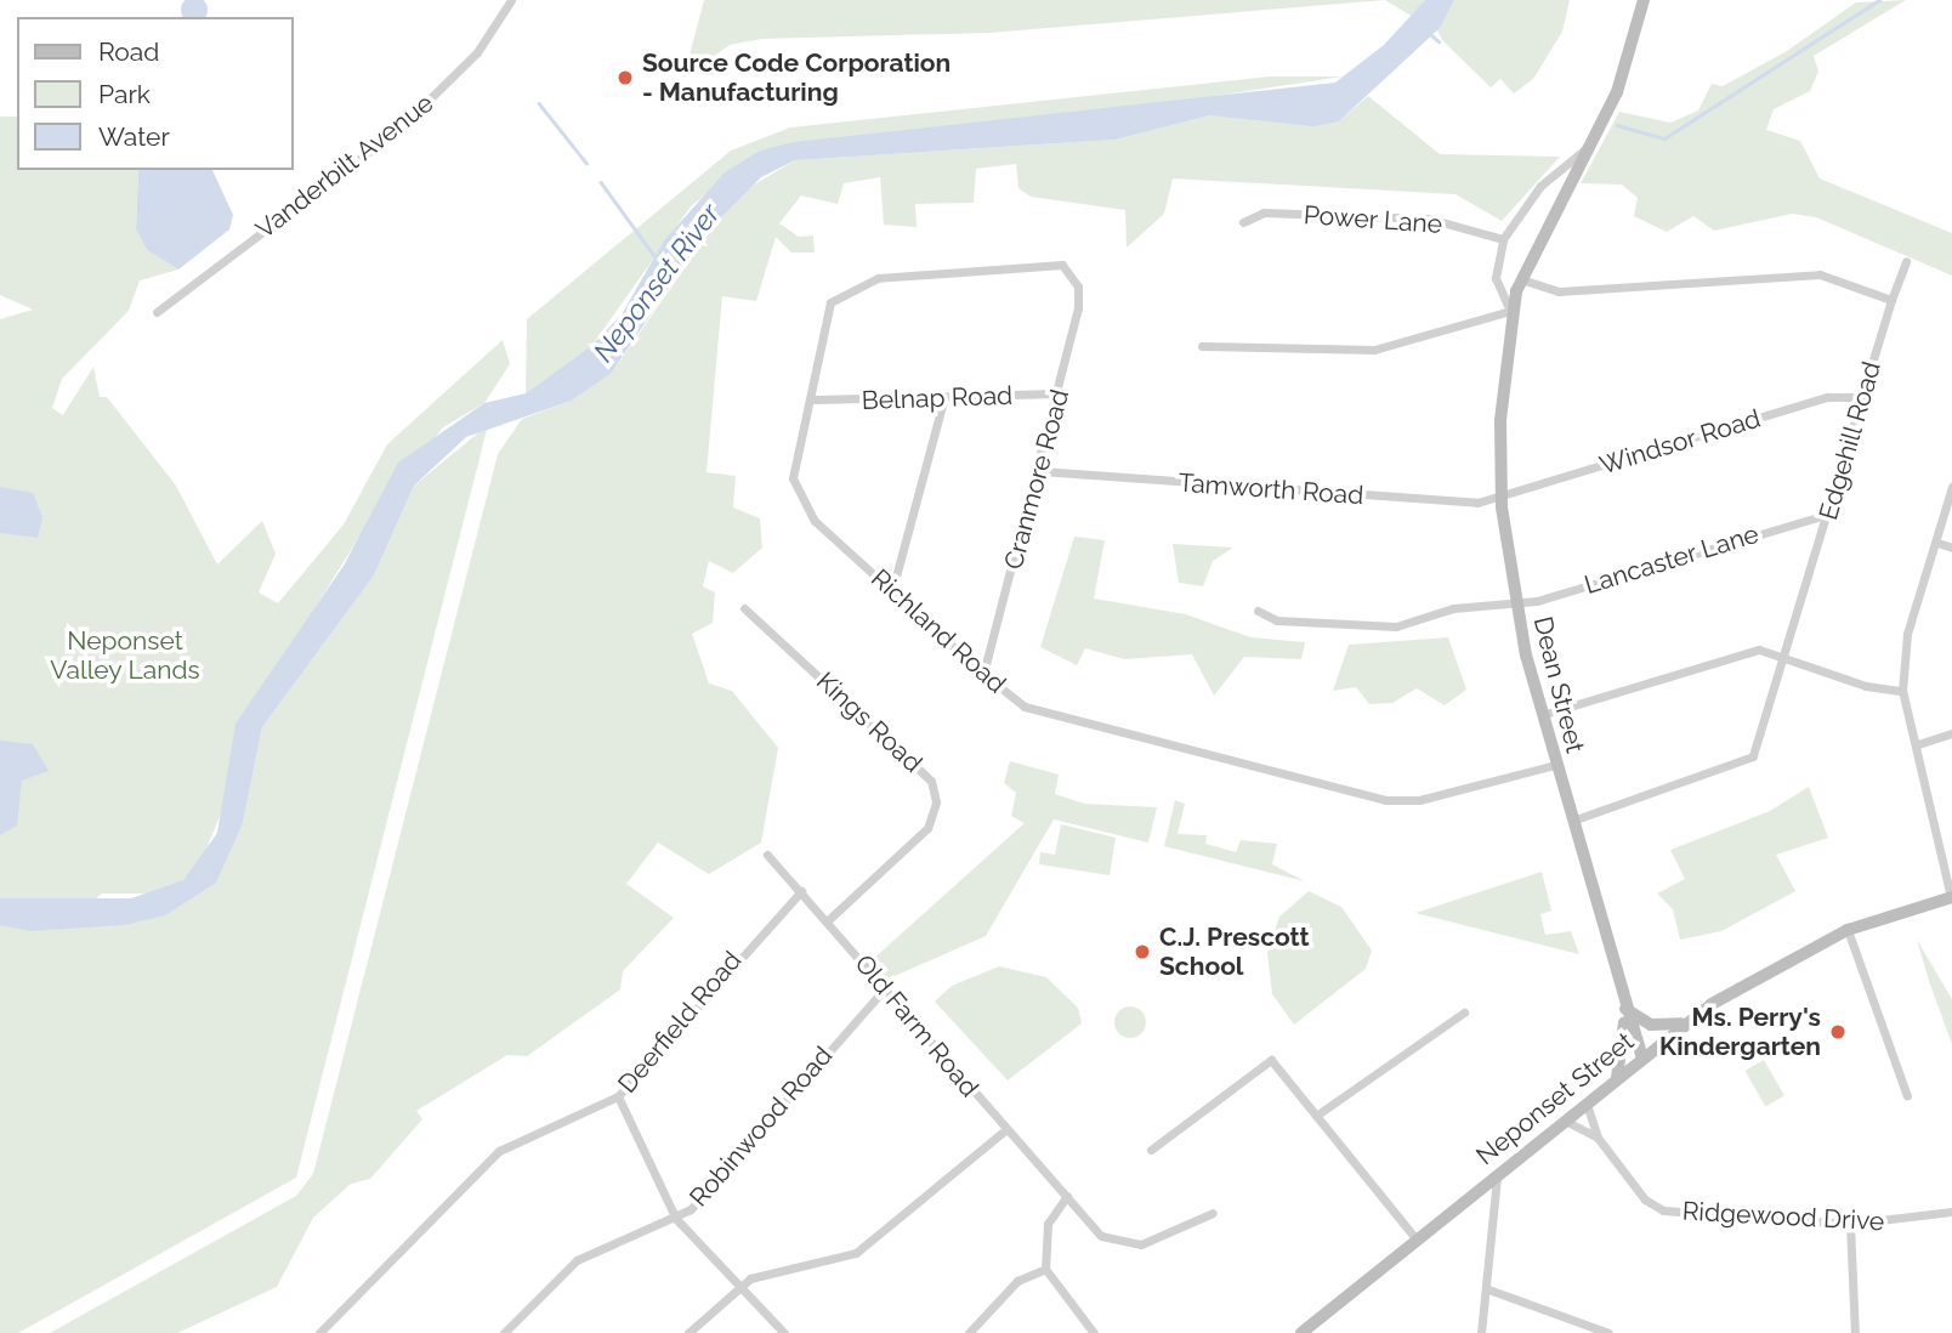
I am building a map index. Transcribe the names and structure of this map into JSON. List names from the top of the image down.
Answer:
{
  "streets": {
    "main road": ["Dean Street", "Neponset Street"],
    "street": [
      "Vanderbilt Avenue",
      "Power Lane",
      "Belnap Road",
      "Edgehill Road",
      "Windsor Road",
      "Cranmore Road",
      "Tamworth Road",
      "Lancaster Lane",
      "Richland Road",
      "Kings Road",
      "Deerfield Road",
      "Old Farm Road",
      "Robinwood Road",
      "Ridgewood Drive"
    ]
  },
  "crossings": [
    ["Power Lane", "Dean Street"],
    ["Belnap Road", "Cranmore Road"],
    ["Belnap Road", "Richland Road"],
    ["Edgehill Road", "Windsor Road"],
    ["Edgehill Road", "Lancaster Lane"],
    ["Edgehill Road", "Dean Street"],
    ["Windsor Road", "Tamworth Road"],
    ["Windsor Road", "Dean Street"],
    ["Cranmore Road", "Tamworth Road"],
    ["Cranmore Road", "Richland Road"],
    ["Tamworth Road", "Dean Street"],
    ["Lancaster Lane", "Dean Street"],
    ["Richland Road", "Dean Street"],
    ["Dean Street", "Neponset Street"],
    ["Kings Road", "Old Farm Road"],
    ["Deerfield Road", "Old Farm Road"],
    ["Old Farm Road", "Robinwood Road"],
    ["Neponset Street", "Ridgewood Drive"]
  ],
  "water": ["Neponset River"],
  "parks": ["Neponset Valley Lands"],
  "places": ["Source Code Corporation - Manufacturing", "C.J. Prescott School", "Ms. Perry's Kindergarten"],
  "legend": ["Road", "Park", "Water"]
}
